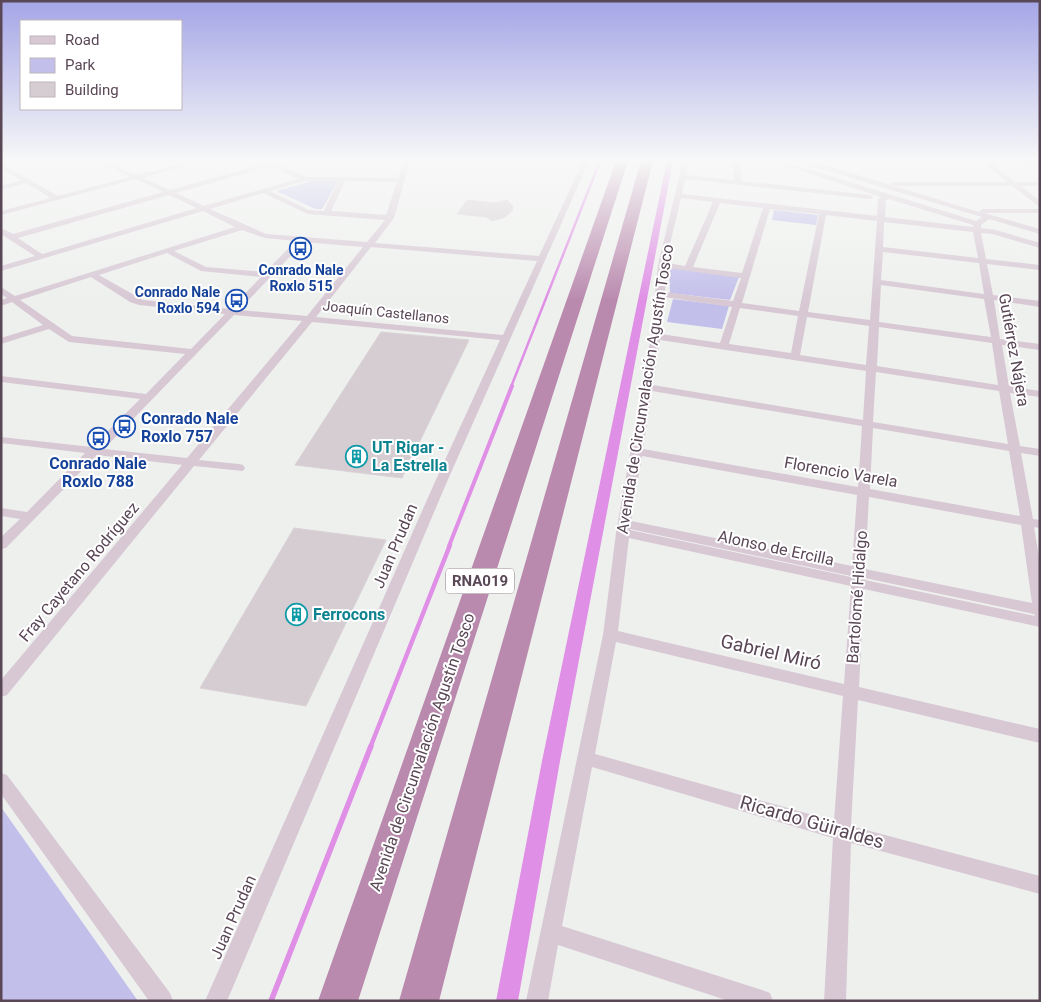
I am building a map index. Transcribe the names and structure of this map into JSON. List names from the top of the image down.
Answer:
{
  "streets": {
    "highway": ["Avenida de Circunvalación Agustín Tosco", "RNA019"],
    "street": [
      "Joaquín Castellanos",
      "Gutiérrez Nájera",
      "Florencio Varela",
      "Juan Prudan",
      "Alonso de Ercilla",
      "Fray Cayetano Rodríguez",
      "Bartolomé Hidalgo",
      "Gabriel Miró",
      "Ricardo Güiraldes"
    ]
  },
  "crossings": [
    ["Joaquín Castellanos", "Juan Prudan"],
    ["Joaquín Castellanos", "Fray Cayetano Rodríguez"],
    ["Gutiérrez Nájera", "Florencio Varela"],
    ["Gutiérrez Nájera", "Alonso de Ercilla"],
    ["Avenida de Circunvalación Agustín Tosco", "Florencio Varela"],
    ["Avenida de Circunvalación Agustín Tosco", "Alonso de Ercilla"],
    ["Avenida de Circunvalación Agustín Tosco", "Gabriel Miró"],
    ["Avenida de Circunvalación Agustín Tosco", "Ricardo Güiraldes"],
    ["Florencio Varela", "Bartolomé Hidalgo"],
    ["Alonso de Ercilla", "Bartolomé Hidalgo"],
    ["Bartolomé Hidalgo", "Gabriel Miró"],
    ["Bartolomé Hidalgo", "Ricardo Güiraldes"]
  ],
  "places": {
    "bus stop": [
      "Conrado Nale Roxlo 515",
      "Conrado Nale Roxlo 594",
      "Conrado Nale Roxlo 757",
      "Conrado Nale Roxlo 788"
    ],
    "building": ["UT Rigar - La Estrella", "Ferrocons"]
  },
  "legend": ["Road", "Park", "Building"]
}
